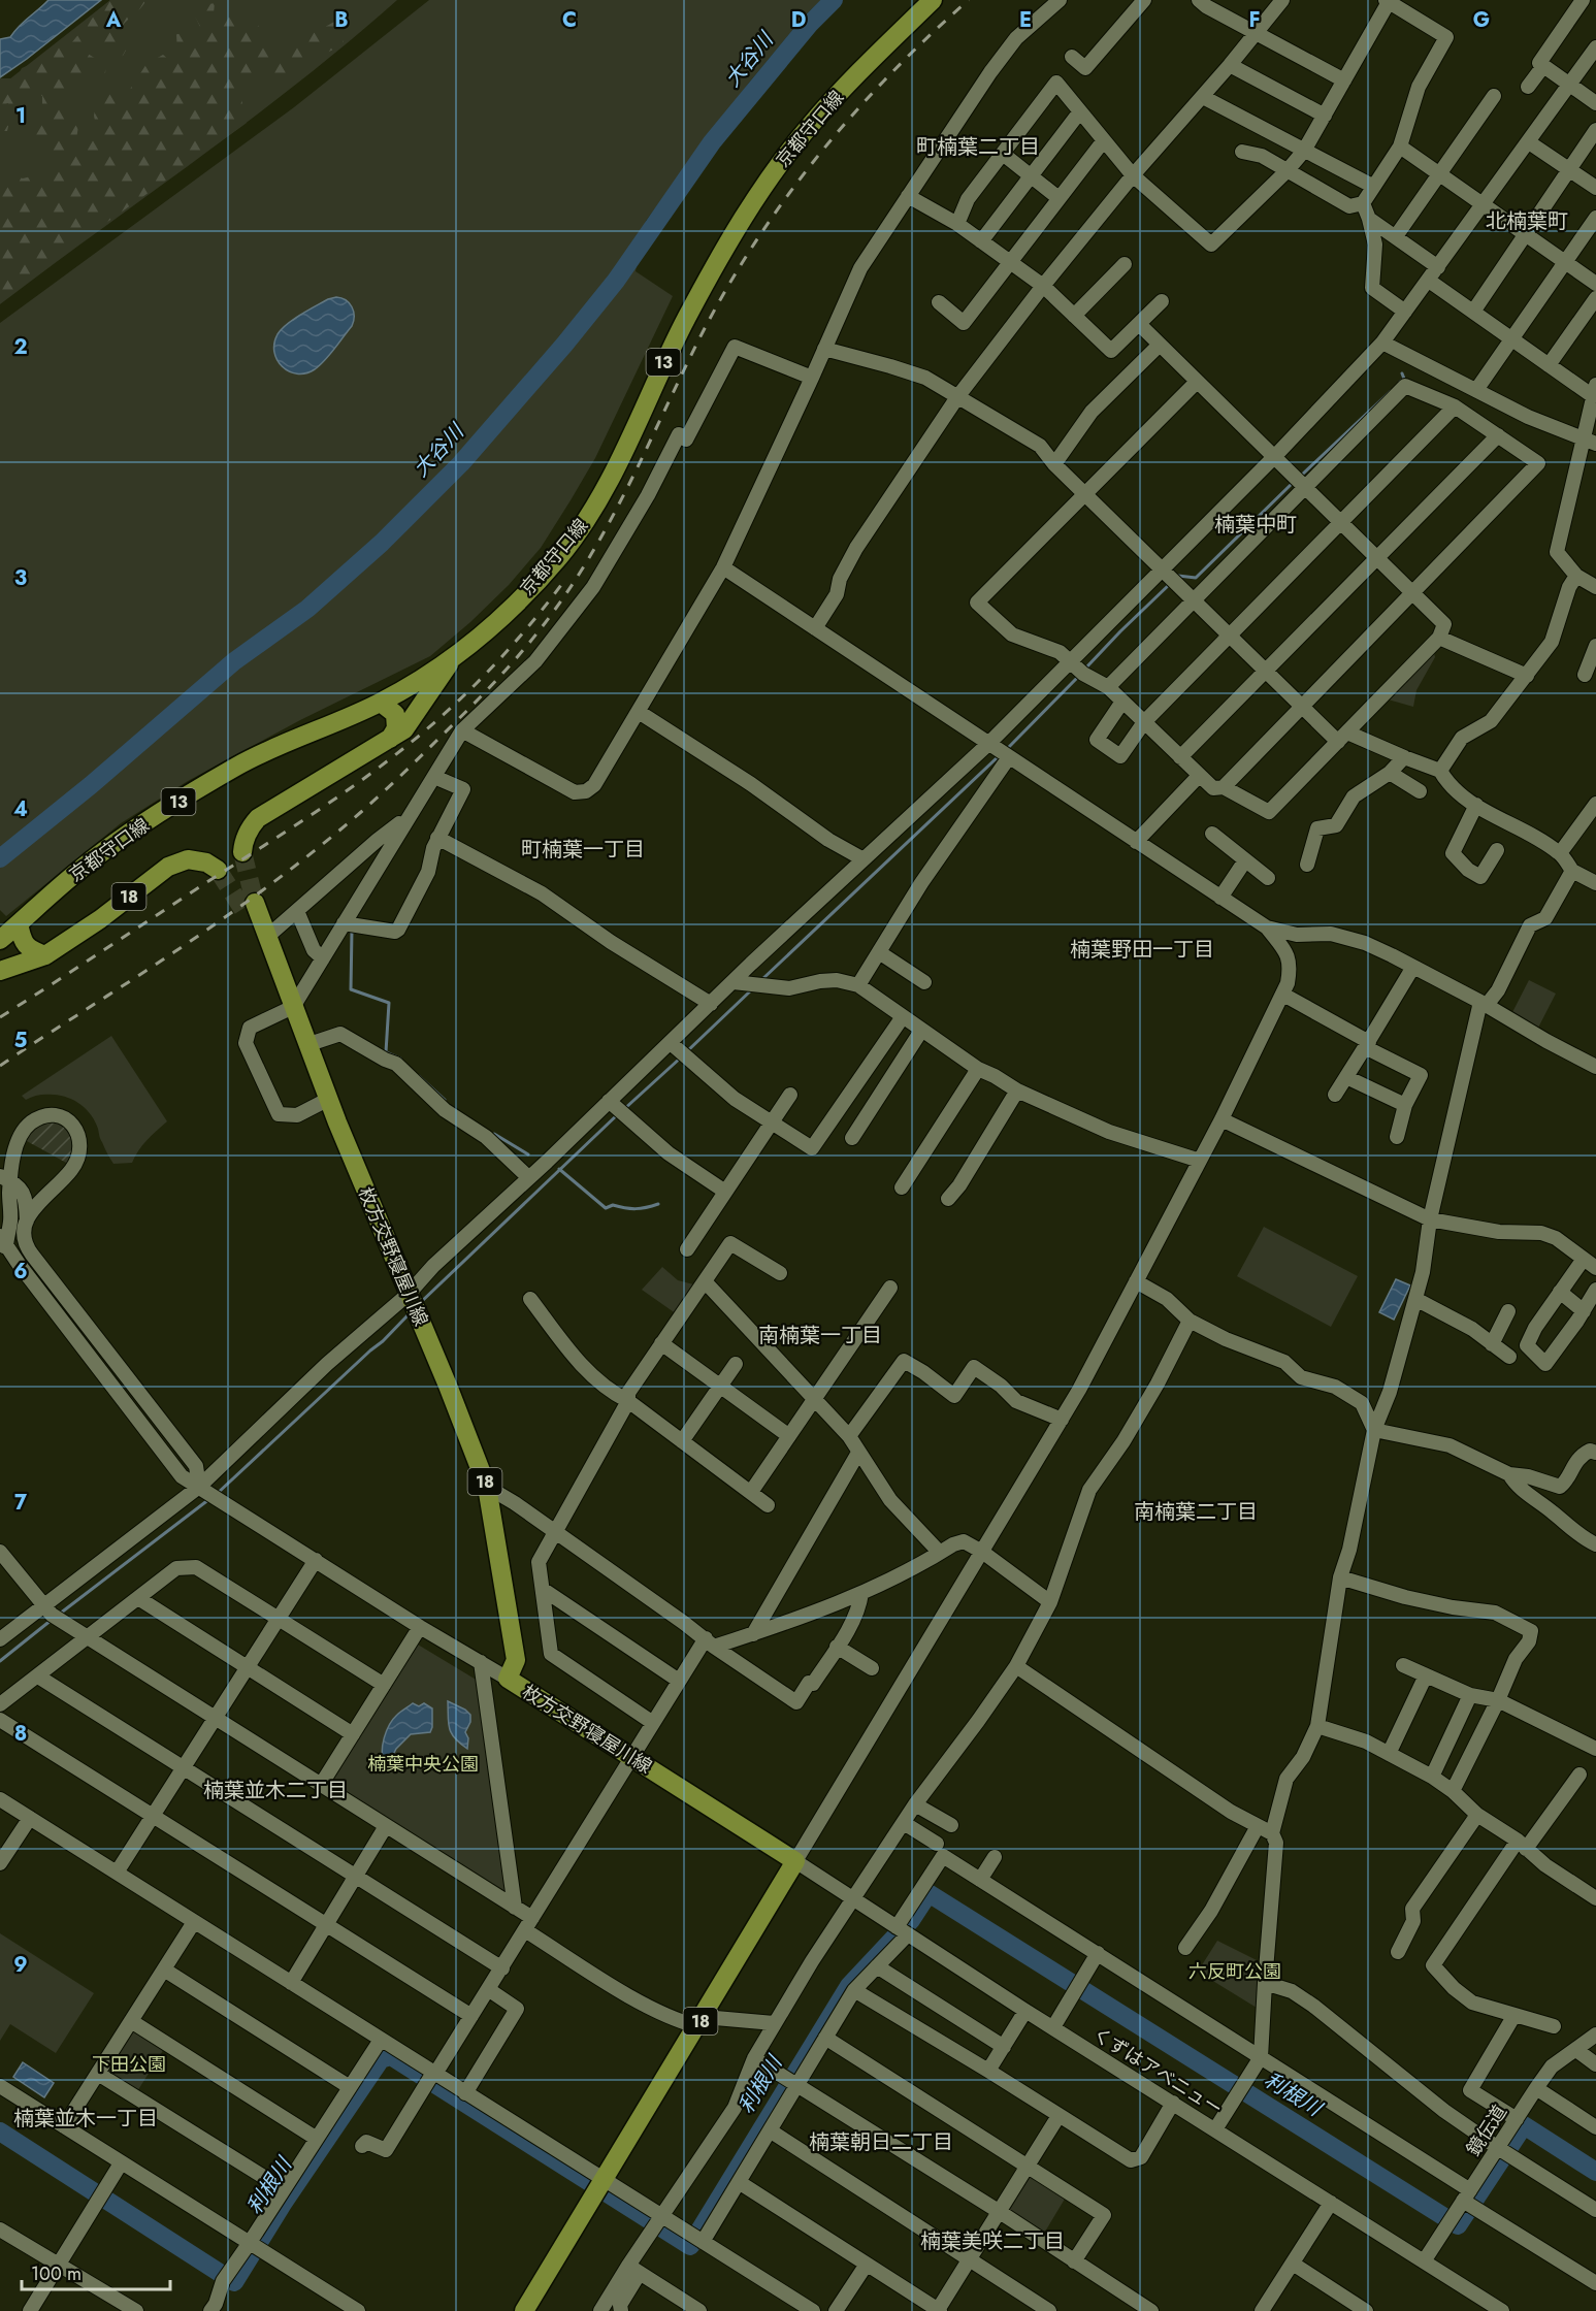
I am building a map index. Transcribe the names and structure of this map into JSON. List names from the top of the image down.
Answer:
{
  "streets": {
    "main road": [
      "京都守口線",
      "13",
      "18",
      "枚方交野寝屋川線"
    ],
    "street": ["くずはアベニュー", "鏡伝道"]
  },
  "crossings": [
    ["18", "枚方交野寝屋川線"],
    ["18", "くずはアベニュー"],
    ["枚方交野寝屋川線", "くずはアベニュー"],
    ["くずはアベニュー", "鏡伝道"]
  ],
  "districts": [
    "町楠葉二丁目",
    "北楠葉町",
    "楠葉中町",
    "町楠葉一丁目",
    "楠葉野田一丁目",
    "南楠葉一丁目",
    "南楠葉二丁目",
    "楠葉並木二丁目",
    "楠葉並木一丁目",
    "楠葉朝日二丁目",
    "楠葉美咲二丁目"
  ],
  "water": ["大谷川", "利根川"],
  "parks": ["楠葉中央公園", "六反町公園", "下田公園"],
  "scale_bar": "100 m",
  "grid": {
    "columns": [
      "A",
      "B",
      "C",
      "D",
      "E",
      "F",
      "G"
    ],
    "rows": [
      "1",
      "2",
      "3",
      "4",
      "5",
      "6",
      "7",
      "8",
      "9"
    ]
  }
}
